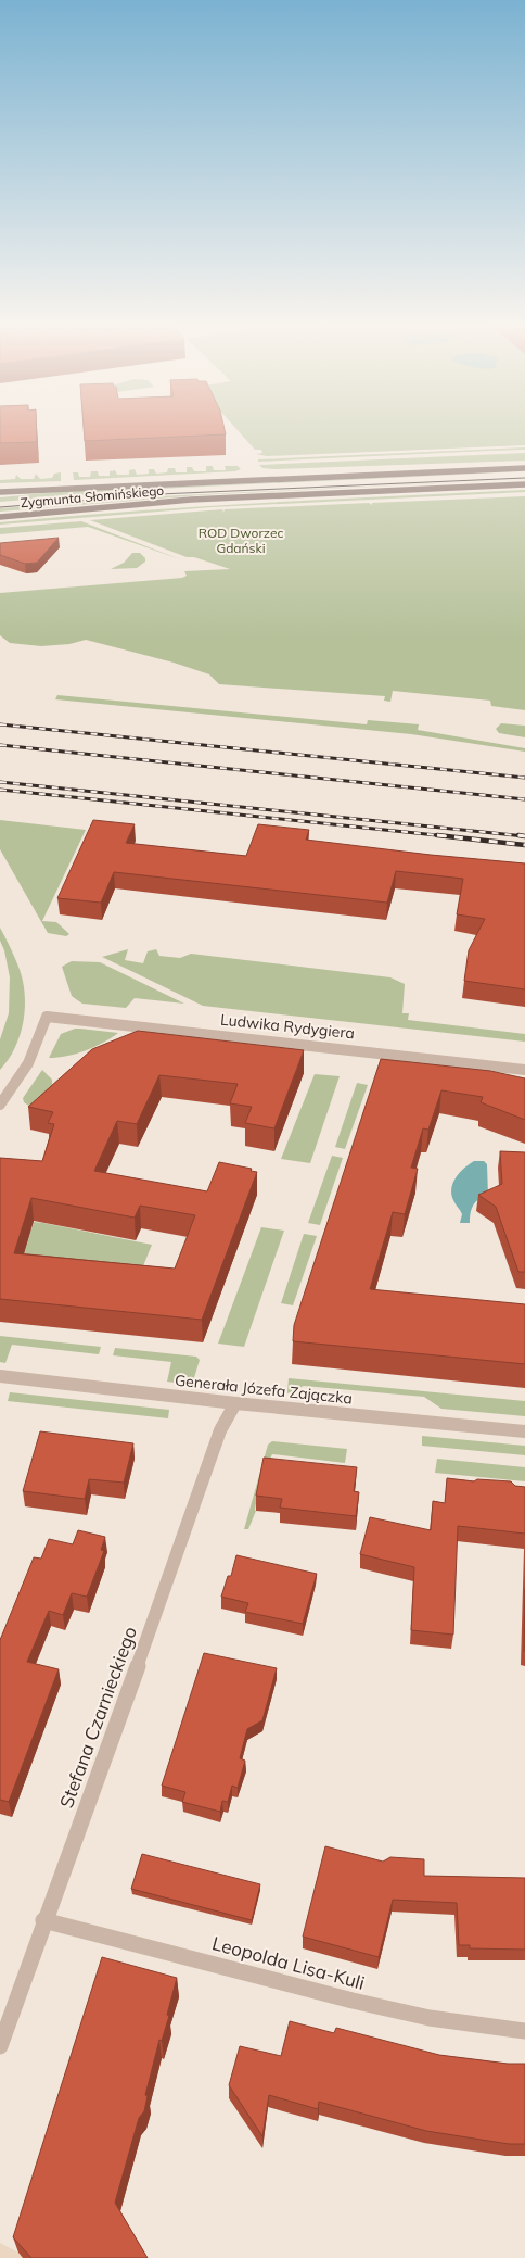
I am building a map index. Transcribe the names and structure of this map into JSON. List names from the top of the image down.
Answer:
{
  "streets": {
    "main road": ["Zygmunta Słomińskiego"],
    "street": [
      "Ludwika Rydygiera",
      "Generała Józefa Zajączka",
      "Stefana Czarnieckiego",
      "Leopolda Lisa-Kuli"
    ]
  },
  "crossings": [
    ["Generała Józefa Zajączka", "Stefana Czarnieckiego"],
    ["Stefana Czarnieckiego", "Leopolda Lisa-Kuli"]
  ],
  "parks": ["ROD Dworzec Gdański"]
}
